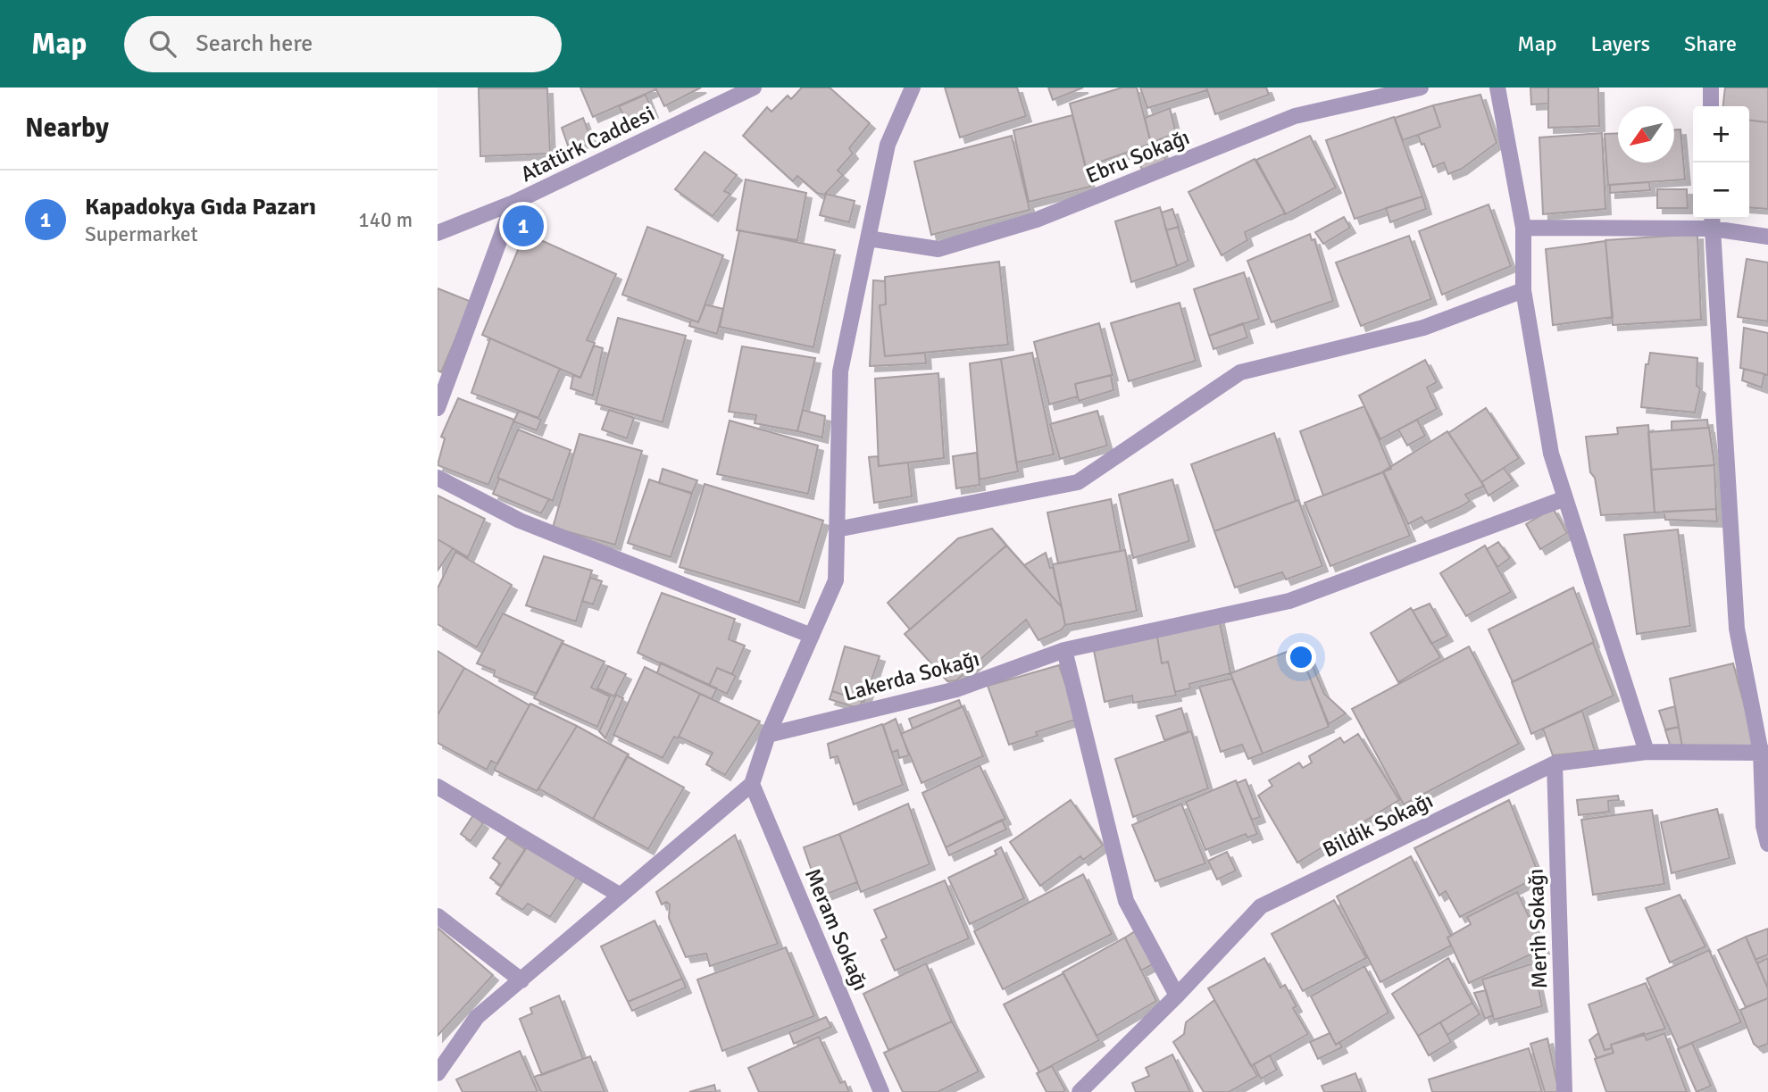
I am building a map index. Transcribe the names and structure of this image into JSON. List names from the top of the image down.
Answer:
{
  "streets": {
    "street": [
      "Atatürk Caddesi",
      "Ebru Sokağı",
      "Lakerda Sokağı",
      "Bildik Sokağı",
      "Merih Sokağı",
      "Meram Sokağı"
    ]
  },
  "crossings": [
    ["Bildik Sokağı", "Merih Sokağı"]
  ],
  "north": "bottom left",
  "page": {
    "header": "Map",
    "search": "Search here",
    "nav": ["Map", "Layers", "Share"],
    "heading": "Nearby",
    "map_buttons": ["+", "−"],
    "list": [
      {
        "mark": "1",
        "name": "Kapadokya Gıda Pazarı",
        "note": "Supermarket",
        "value": "140 m"
      }
    ],
    "pins": "1"
  }
}
